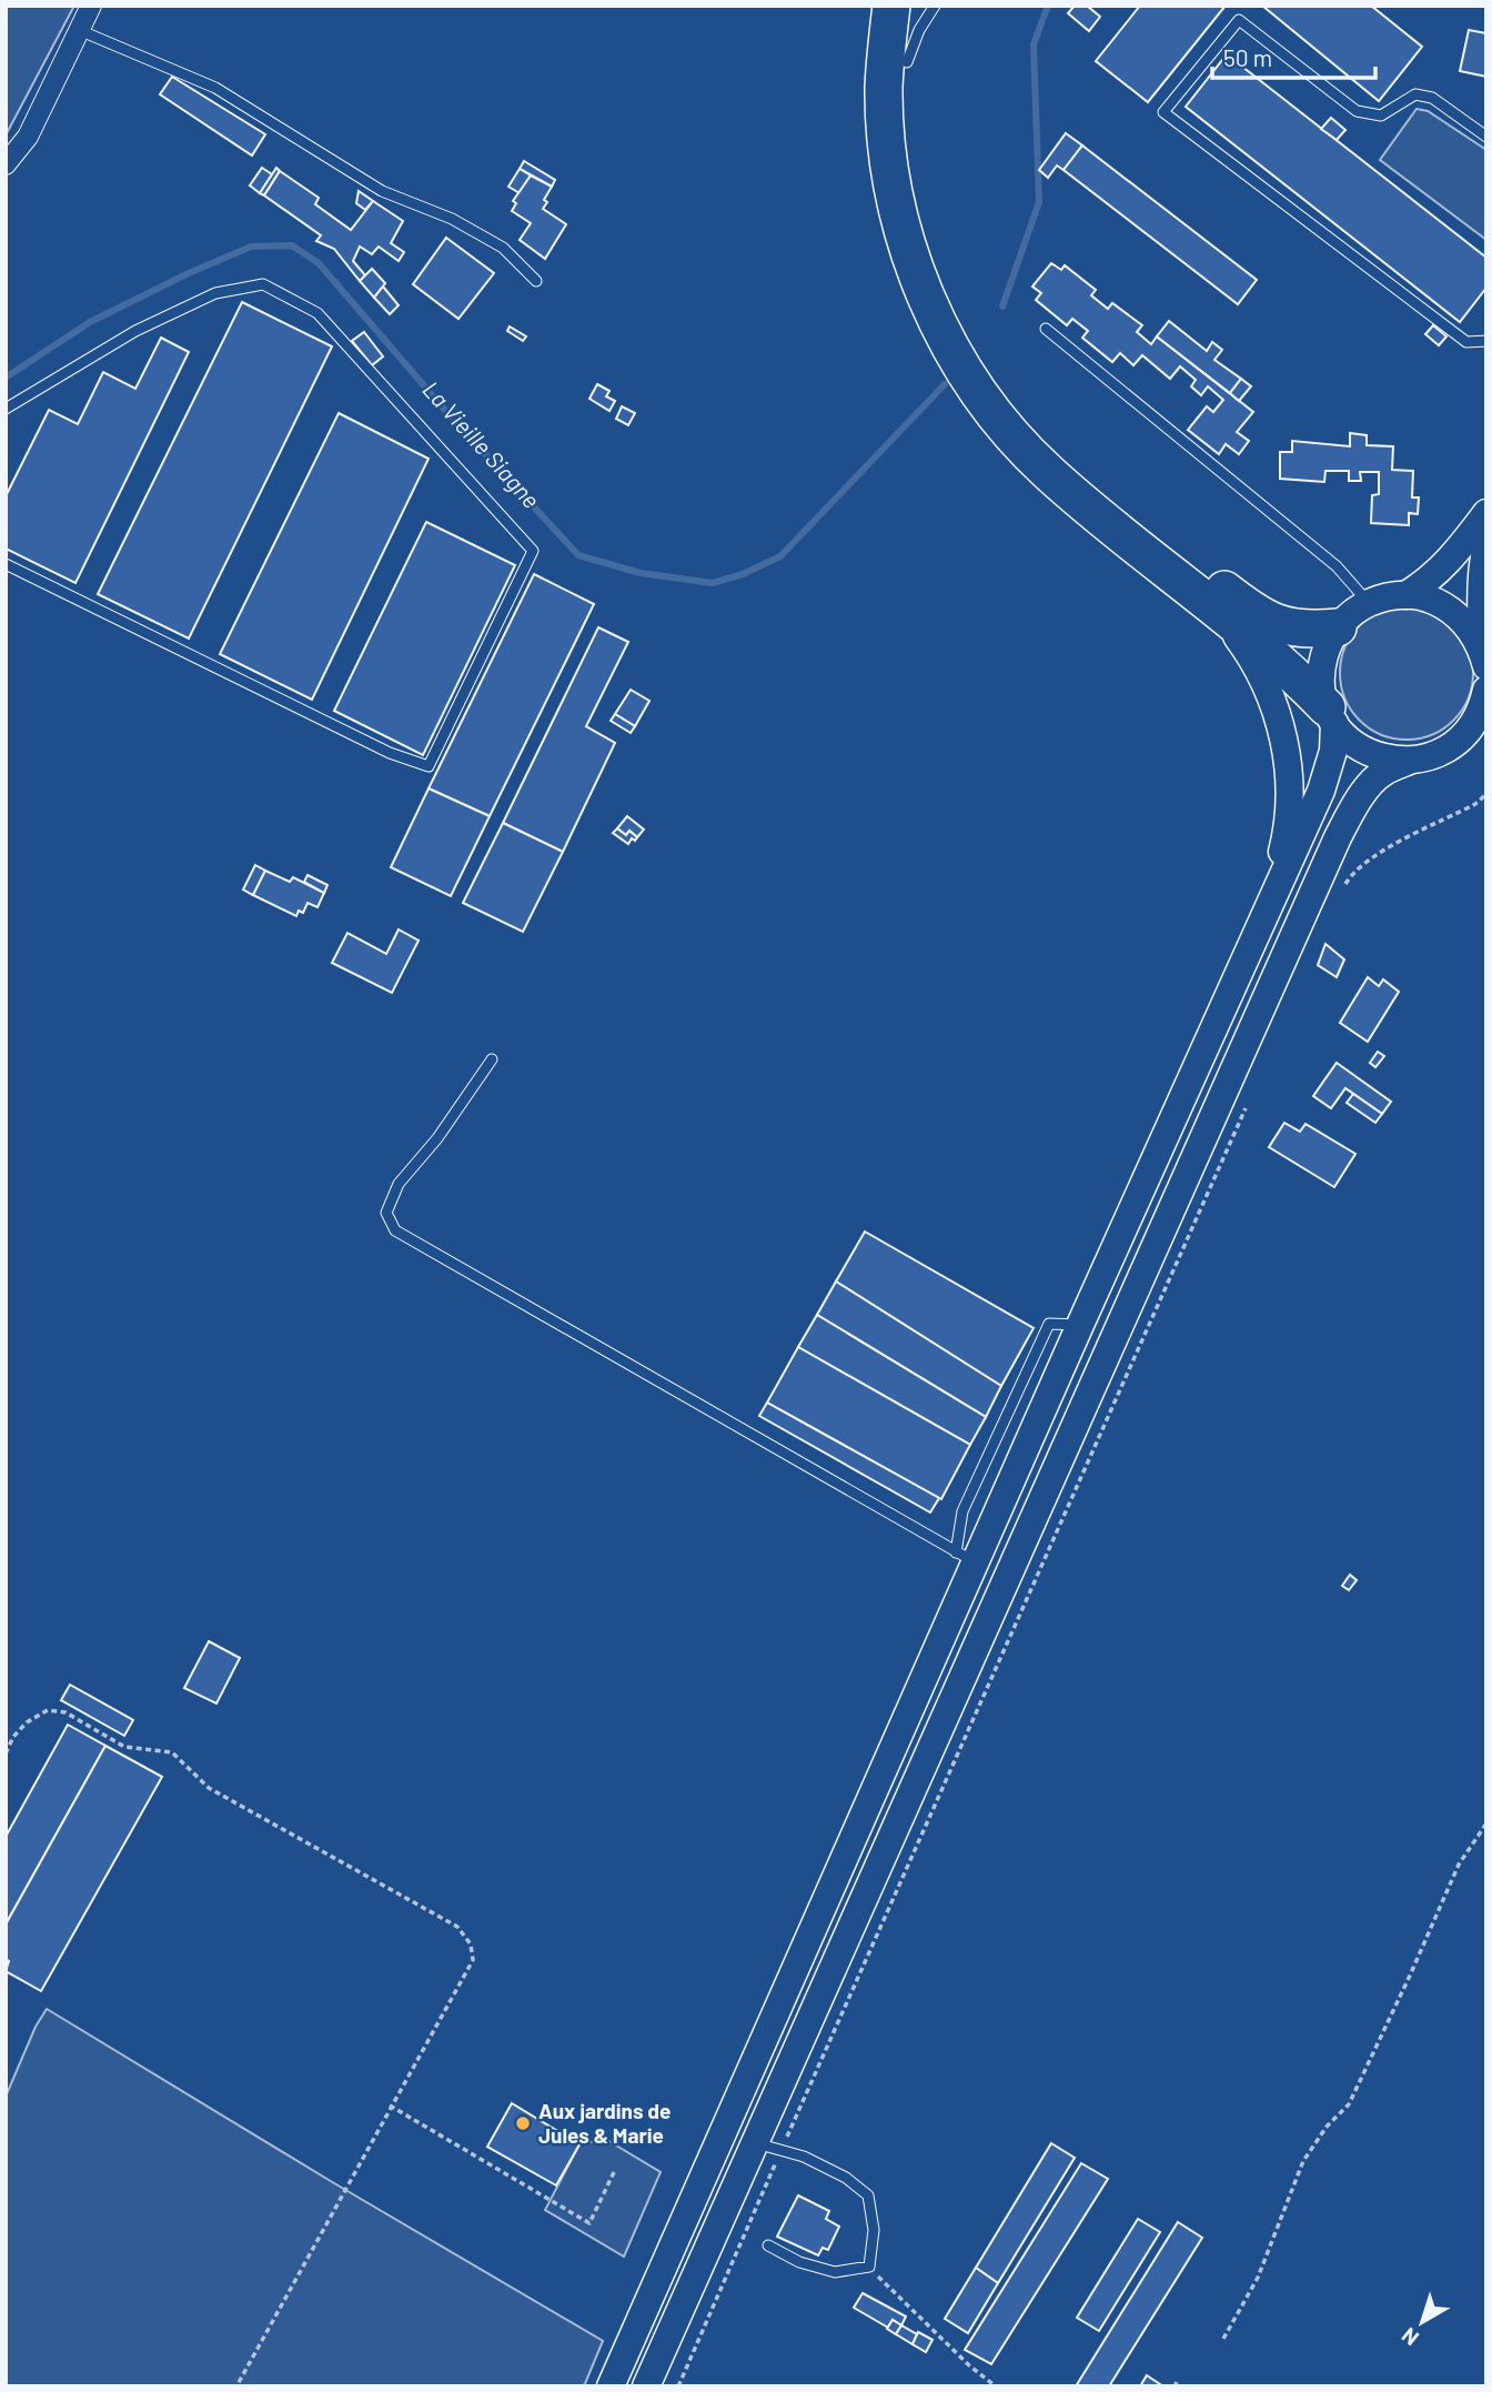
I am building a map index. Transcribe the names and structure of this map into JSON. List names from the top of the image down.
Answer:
{
  "water": ["La Vieille Siagne"],
  "places": ["Aux jardins de Jules & Marie"],
  "scale_bar": "50 m",
  "north": "bottom left"
}
